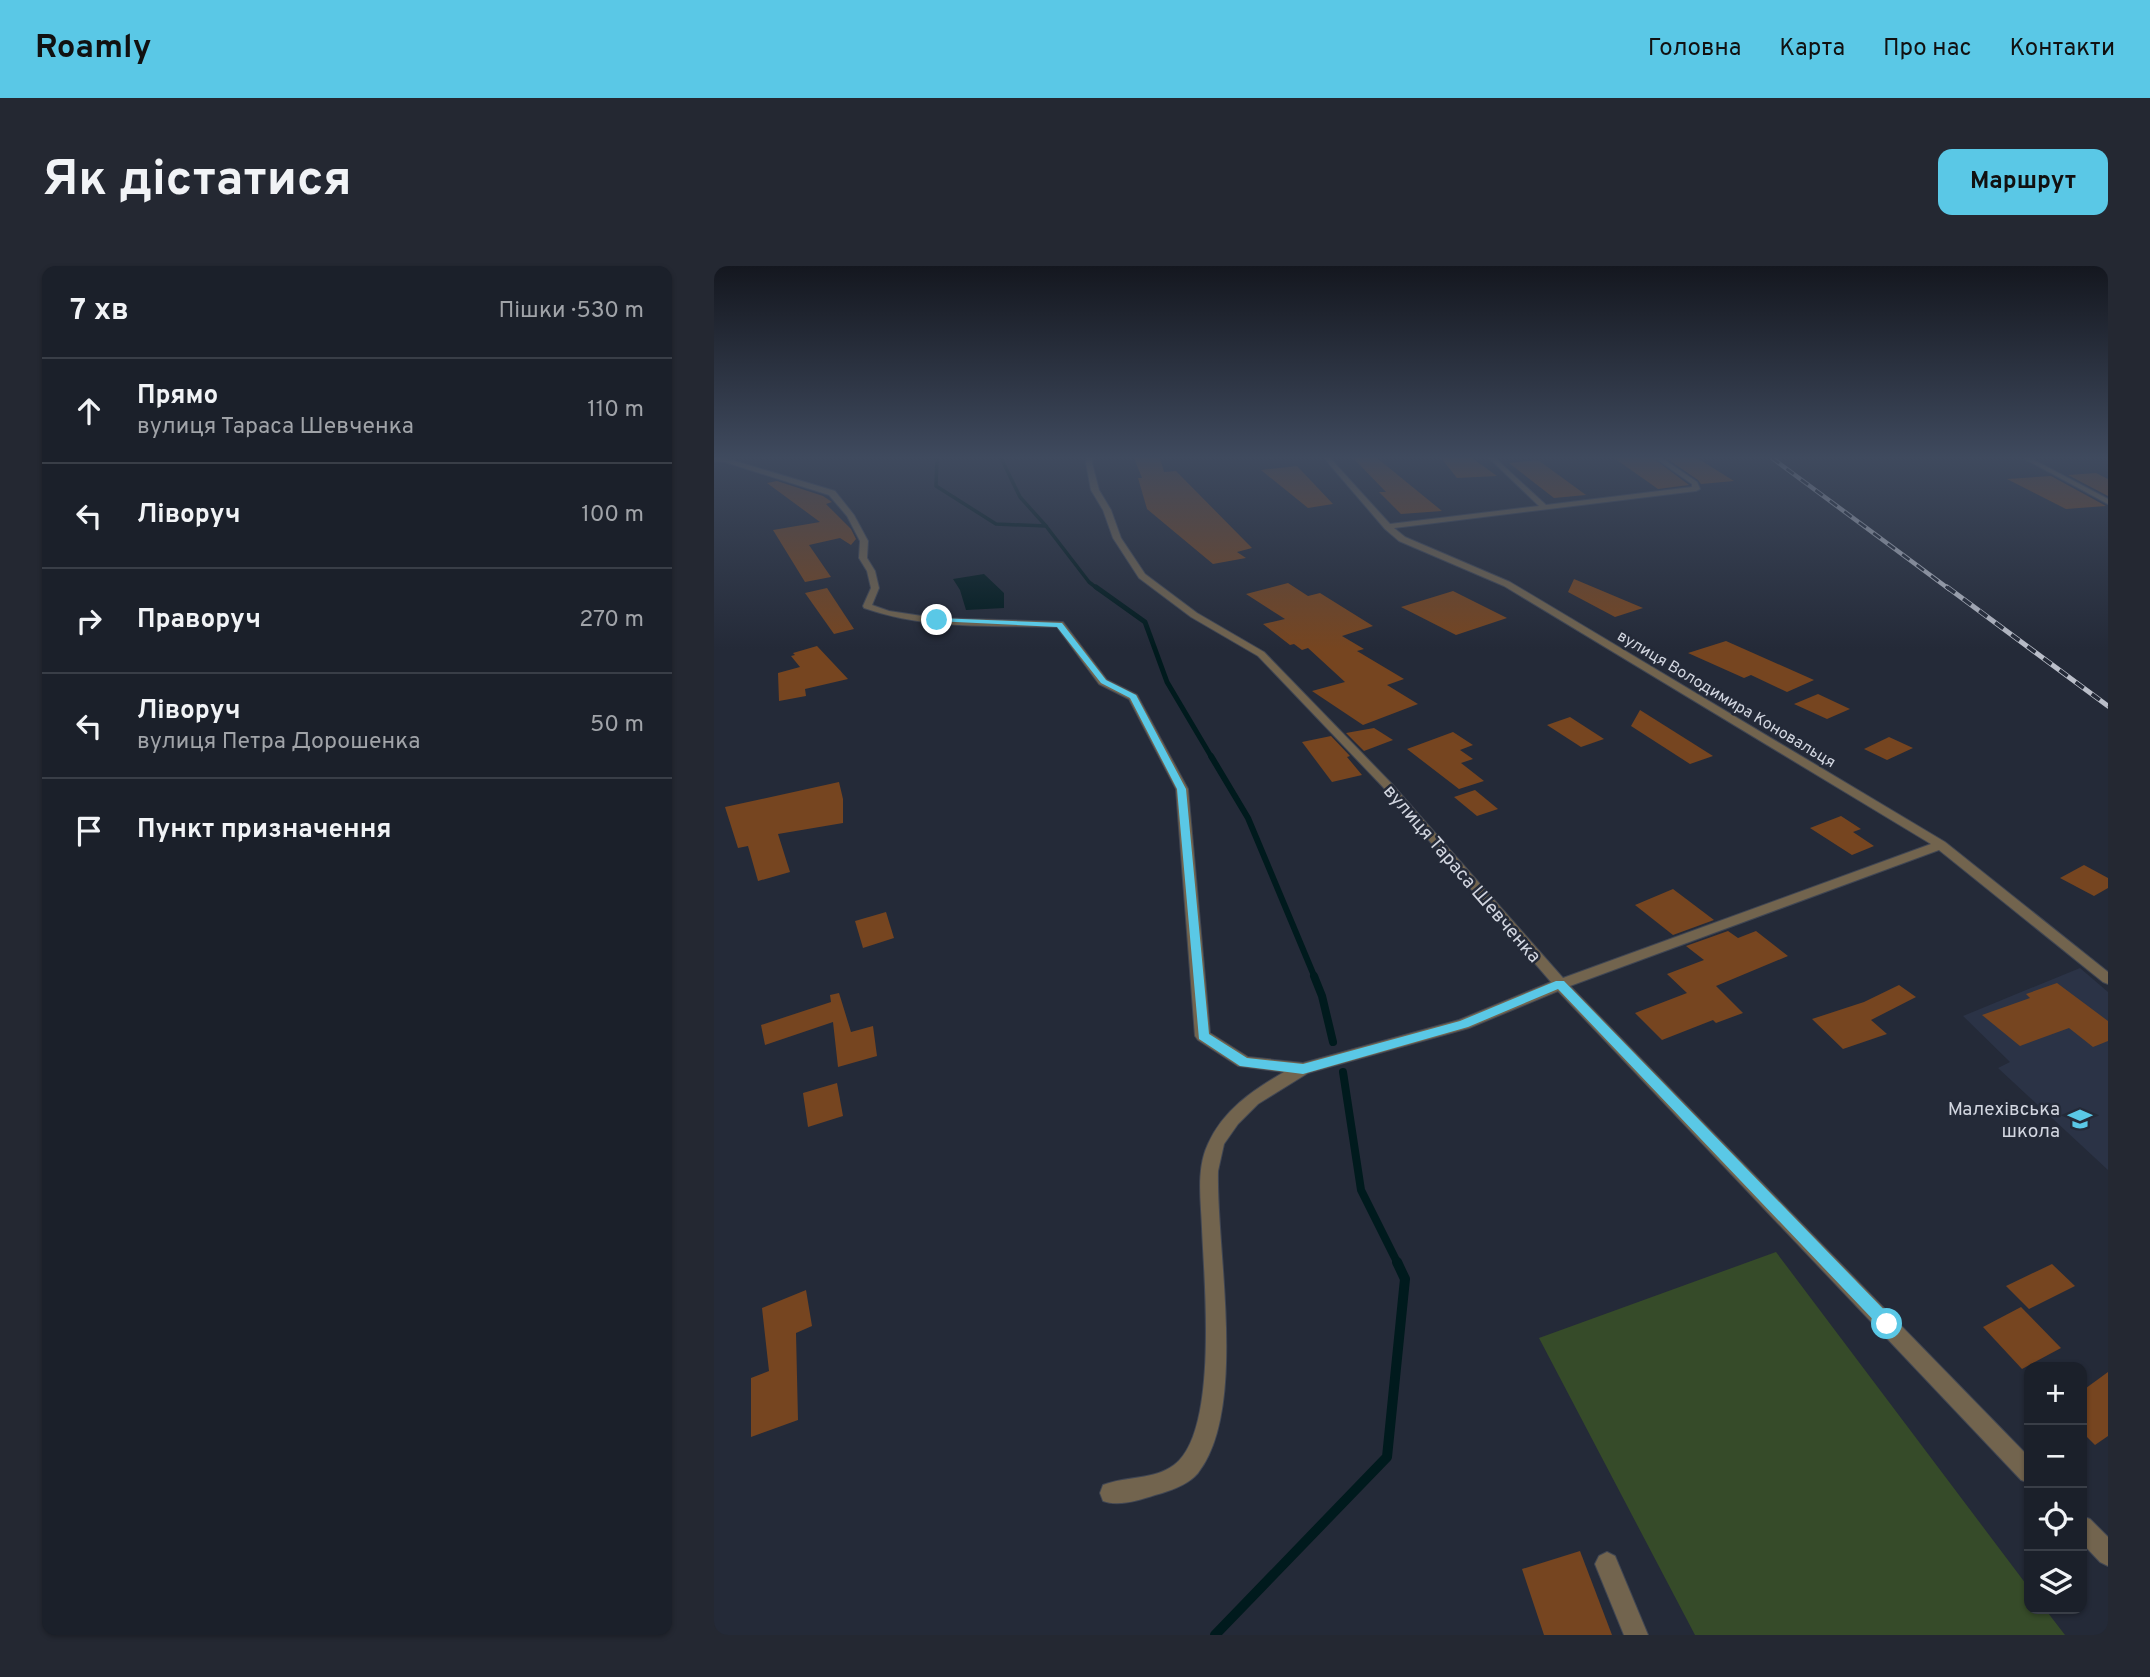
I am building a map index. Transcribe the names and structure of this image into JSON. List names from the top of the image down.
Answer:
{
  "streets": {
    "street": ["вулиця Володимира Коновальця", "вулиця Тараса Шевченка"]
  },
  "places": {
    "school or university": ["Малехівська школа"]
  },
  "page": {
    "header": "Roamly",
    "nav": [
      "Головна",
      "Карта",
      "Про нас",
      "Контакти"
    ],
    "buttons": "Маршрут",
    "title": "Як дістатися",
    "heading": ["7 хв", "Пішки · 530 m"],
    "list": [
      ["Прямо", "вулиця Тараса Шевченка", "110 m"],
      ["Ліворуч", "100 m"],
      ["Праворуч", "270 m"],
      ["Ліворуч", "вулиця Петра Дорошенка", "50 m"],
      "Пункт призначення"
    ],
    "map_buttons": ["+", "−"]
  }
}
